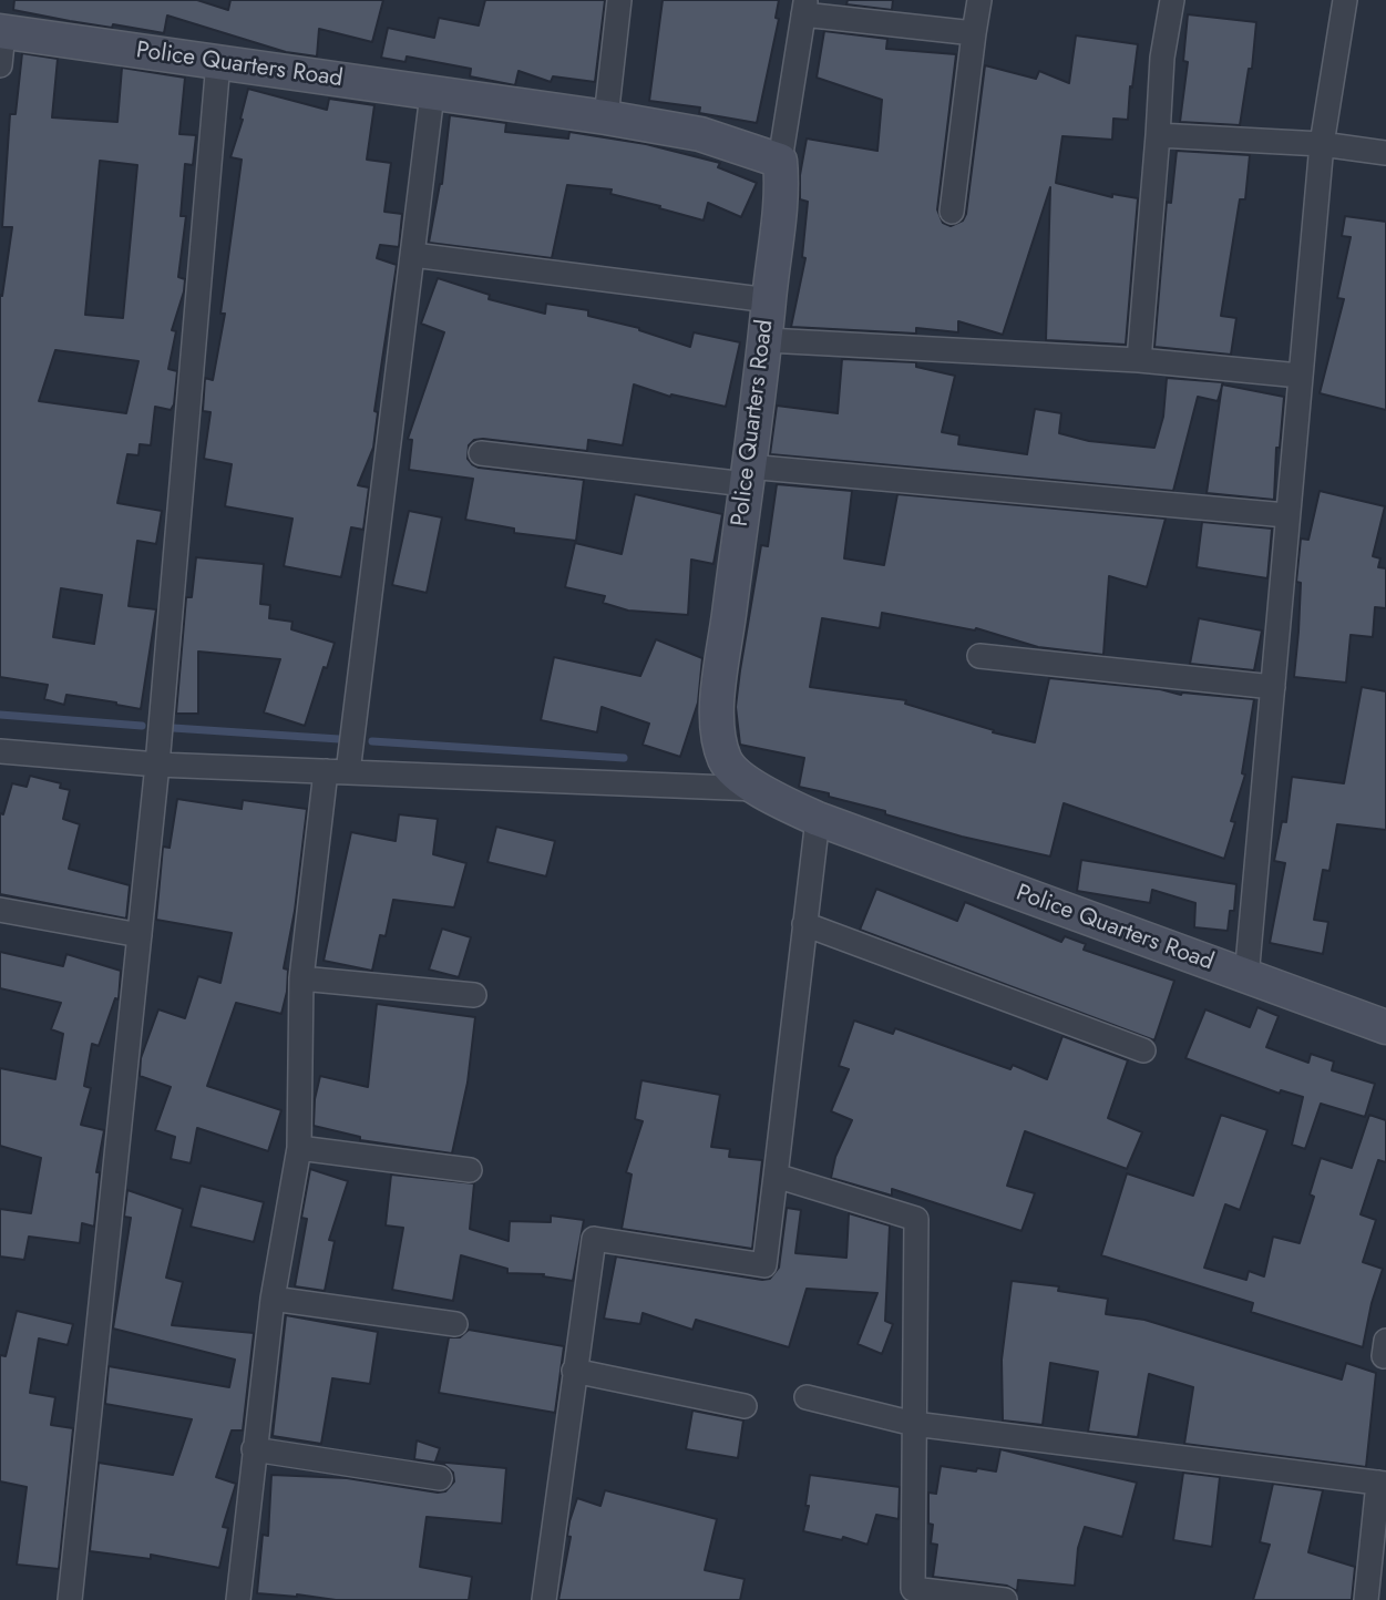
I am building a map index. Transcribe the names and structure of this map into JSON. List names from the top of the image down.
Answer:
{
  "streets": {
    "street": ["Police Quarters Road"]
  }
}
